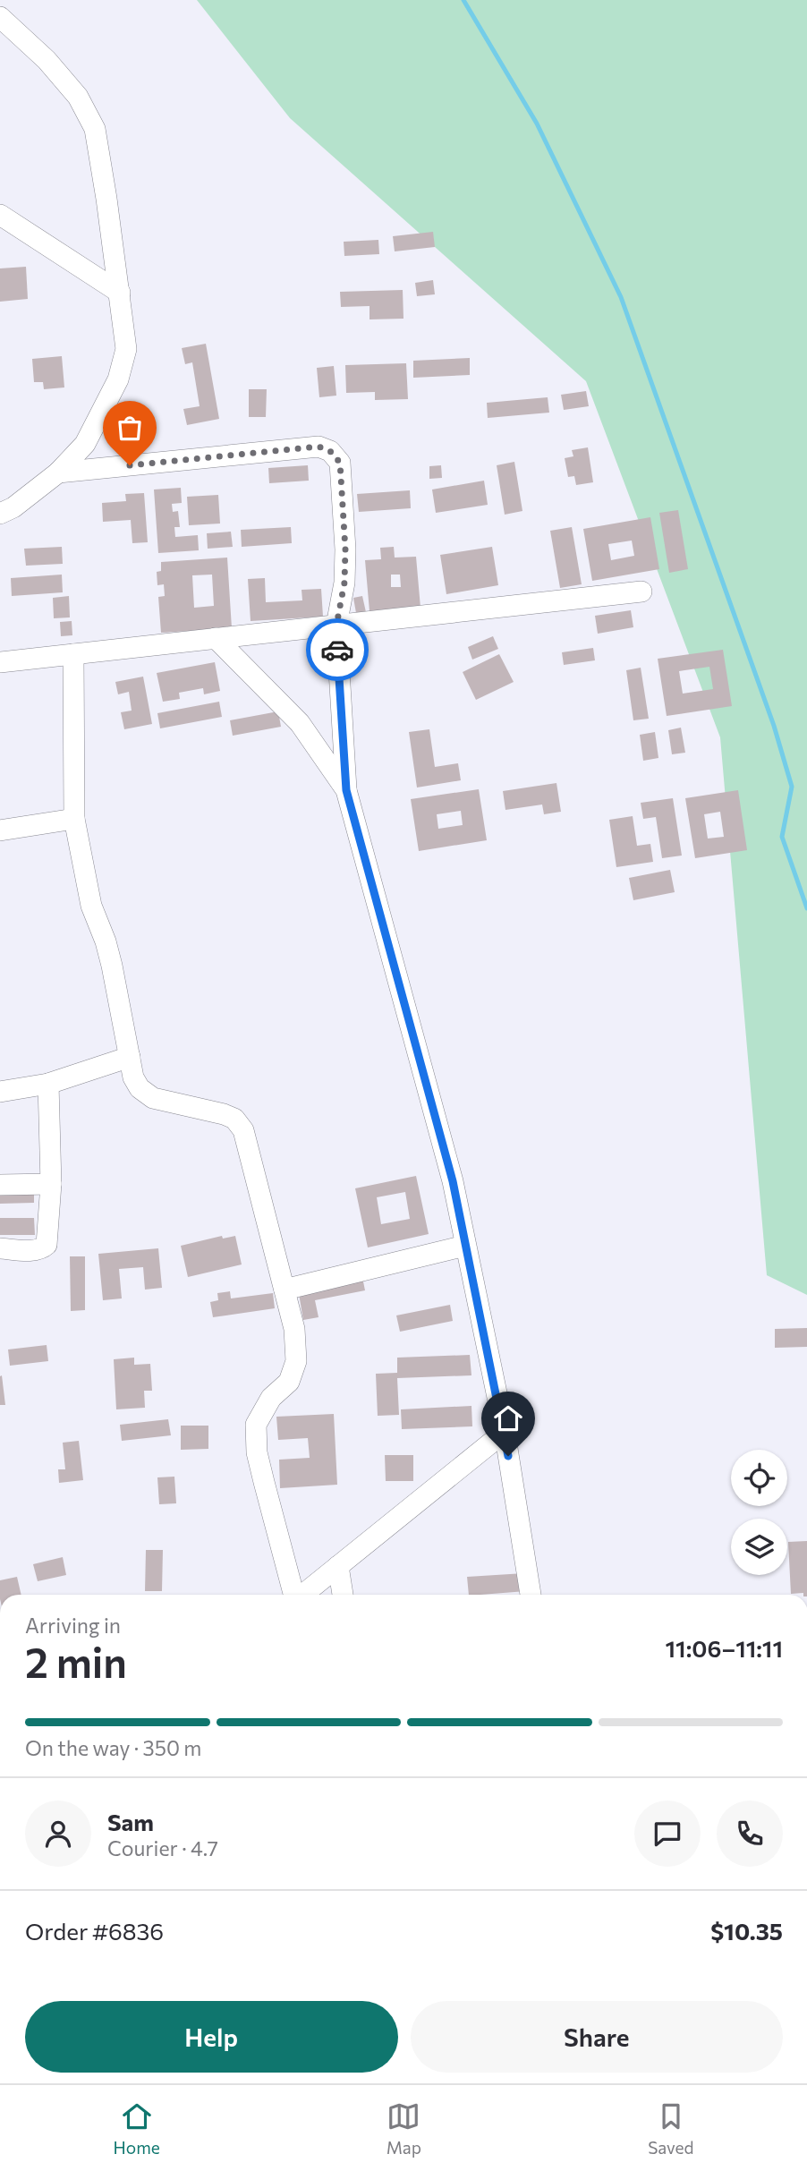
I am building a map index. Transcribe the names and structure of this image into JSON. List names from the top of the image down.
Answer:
{
  "page": {
    "heading": ["2 min", "Arriving in", "11:06–11:11"],
    "panel": [
      "Sam",
      "Courier · 4.7",
      "Order #6836",
      "$10.35"
    ],
    "bar": "On the way · 350 m",
    "buttons": ["Help", "Share"],
    "tabs": ["Home", "Map", "Saved"]
  }
}
